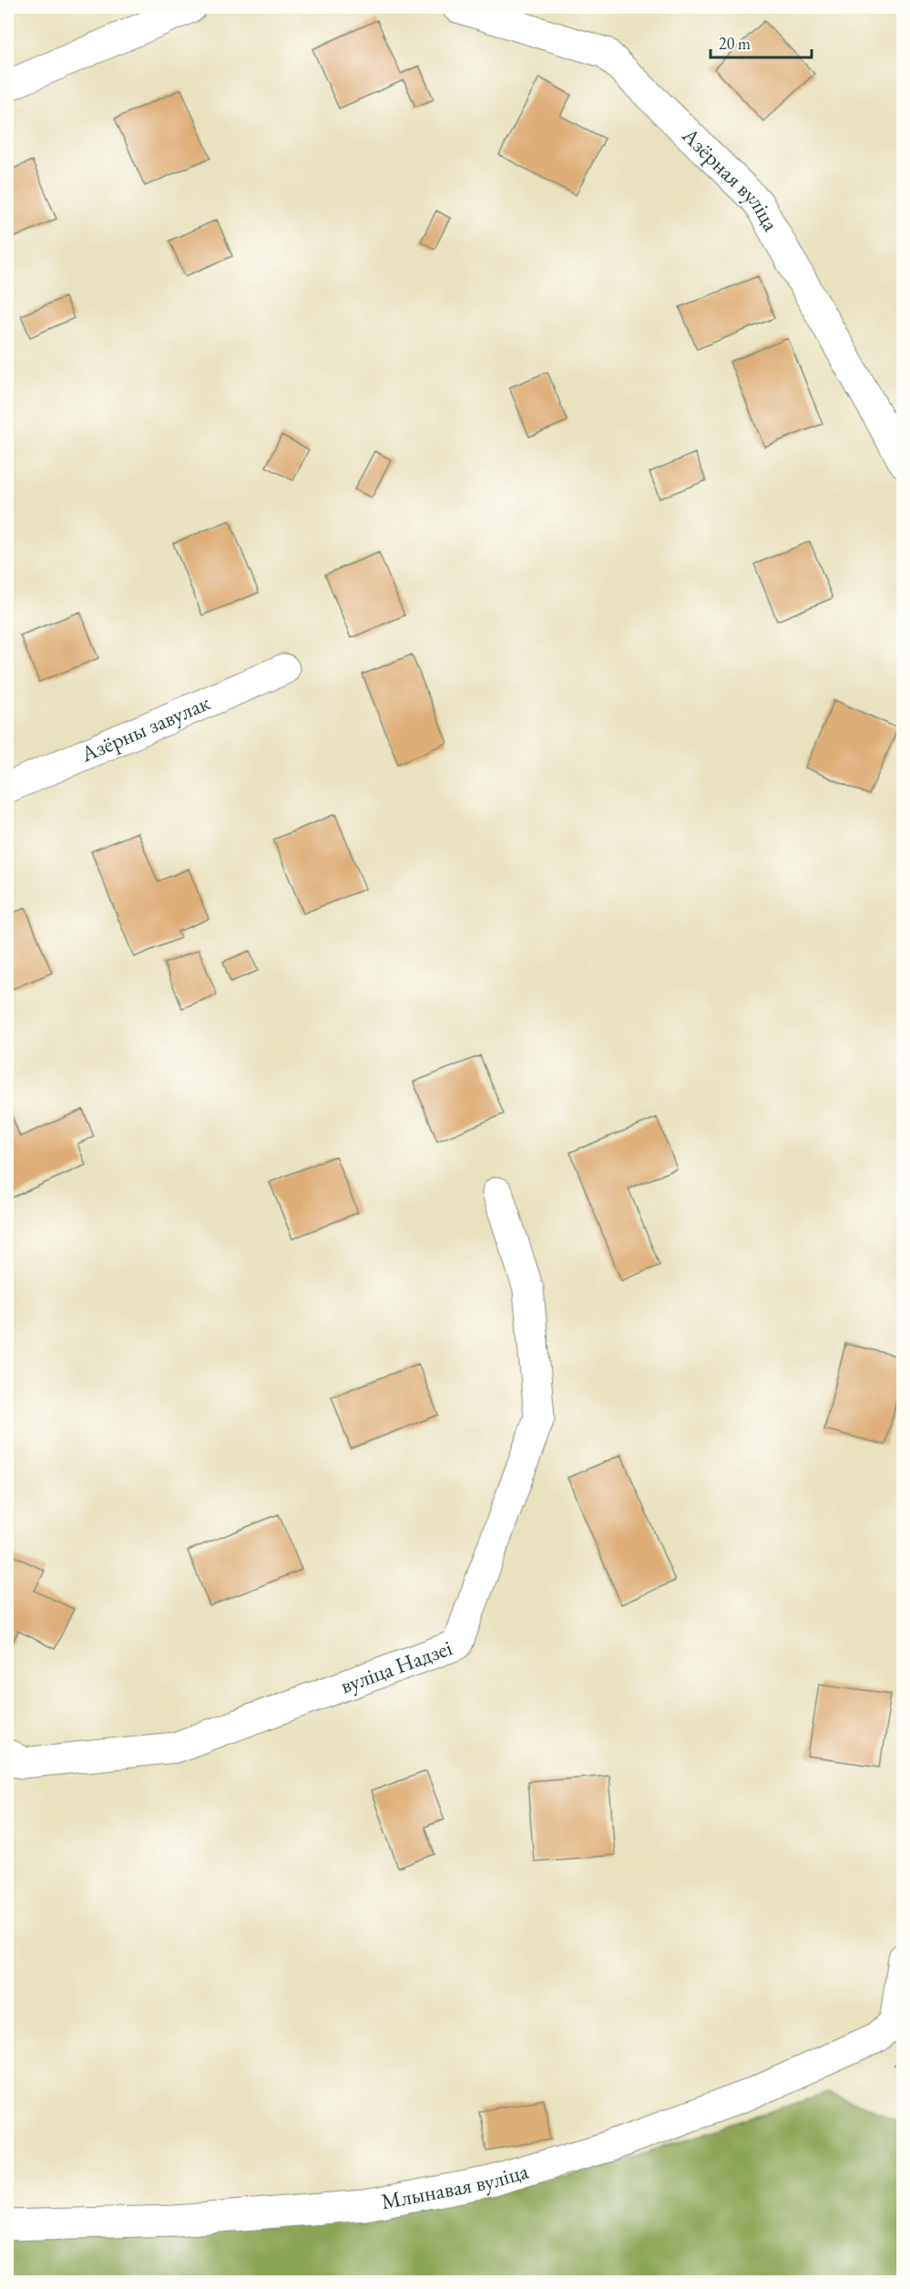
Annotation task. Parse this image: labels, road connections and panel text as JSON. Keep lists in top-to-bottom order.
{
  "streets": {
    "street": [
      "Азёрная вуліца",
      "Азёрны завулак",
      "вуліца Надзеі",
      "Млынавая вуліца"
    ]
  },
  "scale_bar": "20 m"
}
